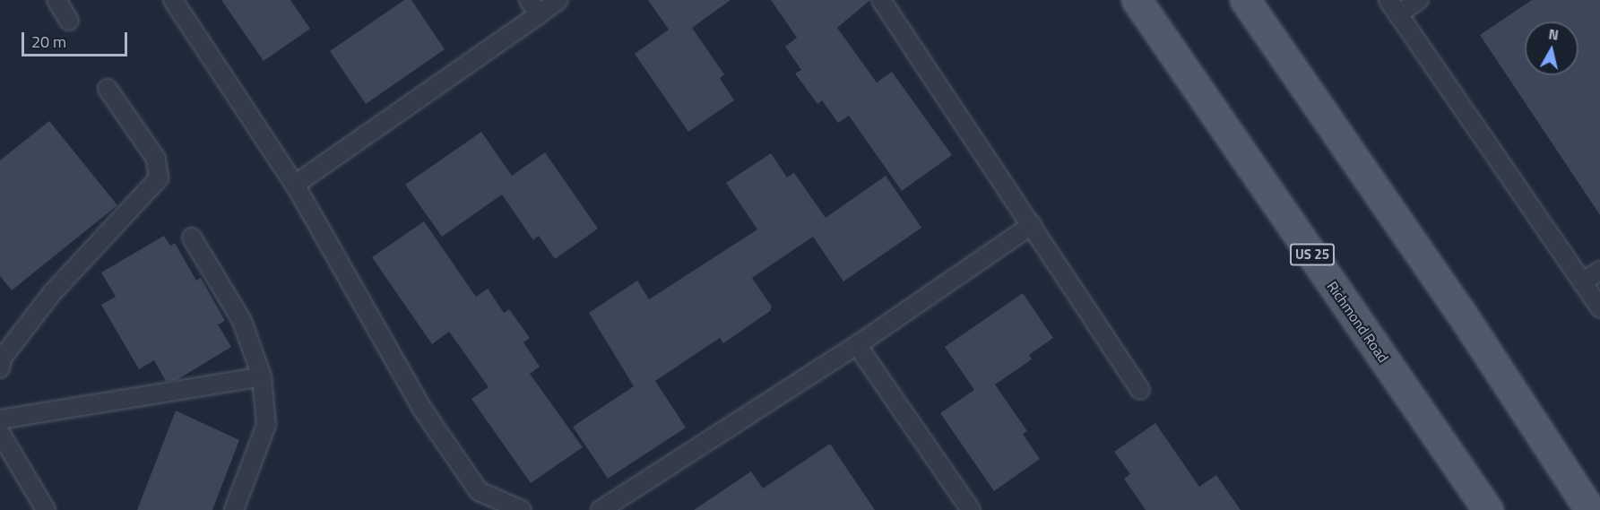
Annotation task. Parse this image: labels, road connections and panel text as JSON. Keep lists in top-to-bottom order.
{
  "streets": {
    "main road": ["US 25", "Richmond Road"]
  },
  "scale_bar": "20 m",
  "north": "top"
}
